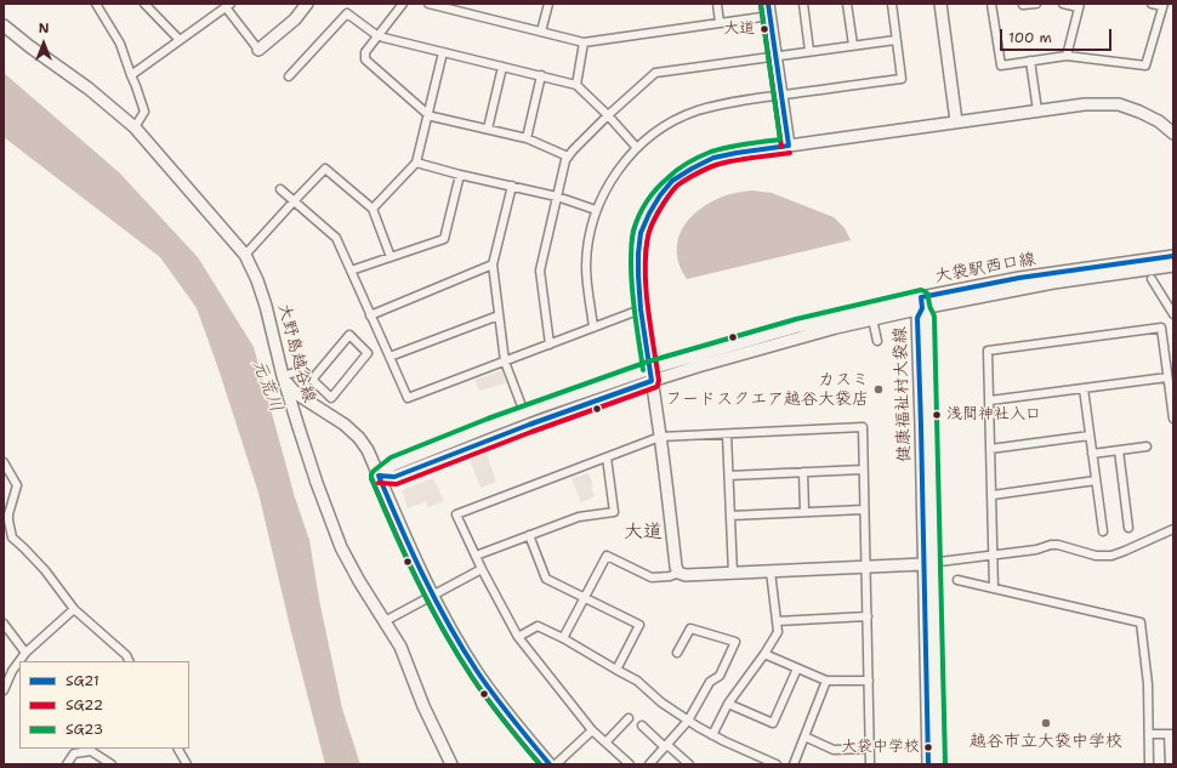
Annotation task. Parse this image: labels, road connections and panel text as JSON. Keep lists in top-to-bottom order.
{
  "streets": {
    "street": ["大袋駅西口線", "大野島越谷線", "健康福祉村大袋線"]
  },
  "crossings": [
    ["大袋駅西口線", "健康福祉村大袋線"]
  ],
  "districts": ["大道"],
  "water": ["元荒川"],
  "places": [
    "大道",
    "カスミ フードスクエア越谷大袋店",
    "浅間神社入口",
    "越谷市立大袋中学校",
    "大袋中学校"
  ],
  "lines": ["transit line SG21", "transit line SG22", "transit line SG23"],
  "legend": ["SG21", "SG22", "SG23"],
  "scale_bar": "100 m",
  "north": "top"
}
